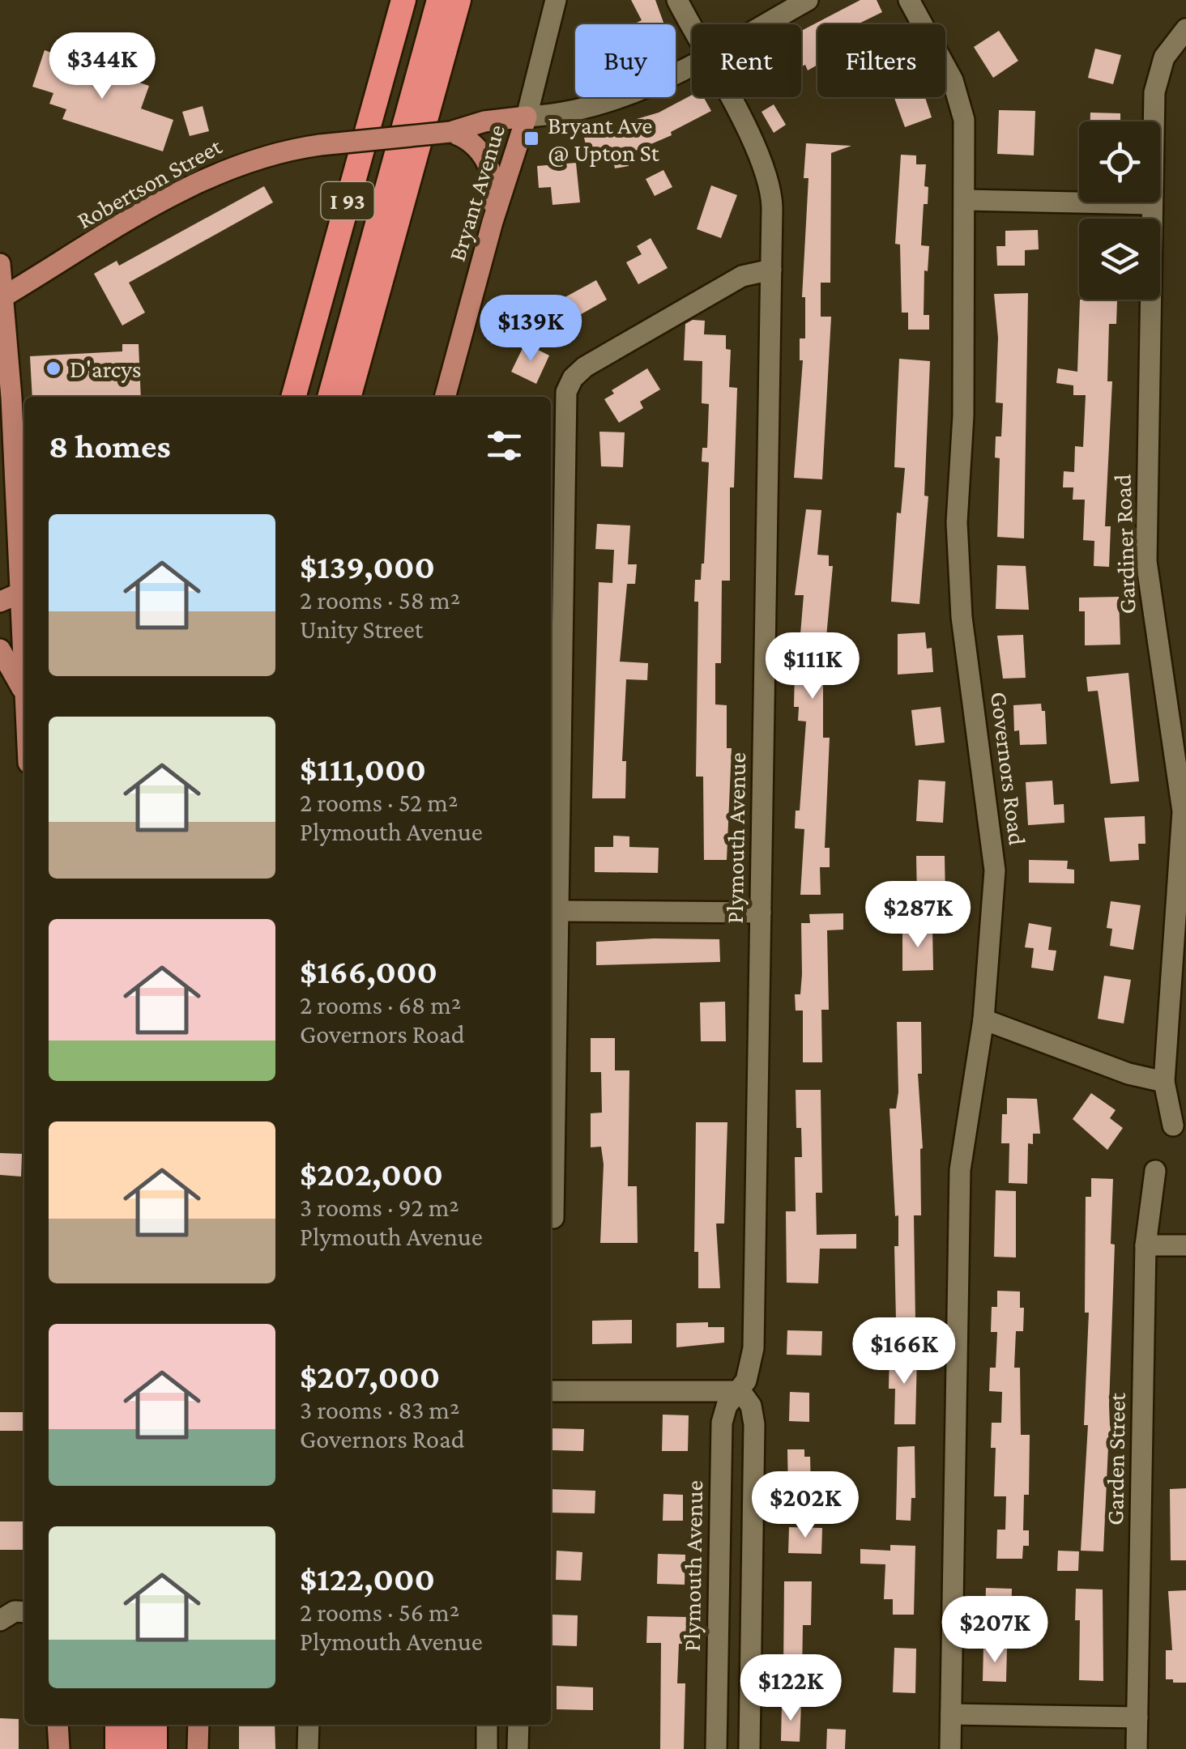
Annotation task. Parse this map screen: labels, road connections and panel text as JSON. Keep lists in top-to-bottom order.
{
  "streets": {
    "highway": ["I 93"],
    "main road": ["Robertson Street", "Bryant Avenue"],
    "street": [
      "Gardiner Road",
      "Governors Road",
      "Plymouth Avenue",
      "Garden Street"
    ]
  },
  "crossings": [
    ["Robertson Street", "Bryant Avenue"]
  ],
  "places": {
    "transit": ["Bryant Ave @ Upton St"],
    "other": ["D'arcys"]
  },
  "page": {
    "chip": ["Buy", "Rent", "Filters"],
    "price": [
      "$344K",
      "$139K",
      "$111K",
      "$287K",
      "$166K",
      "$202K",
      "$207K",
      "$122K"
    ],
    "heading": "8 homes",
    "list": [
      {
        "name": "$139,000",
        "note": "2 rooms · 58 m² · Unity Street"
      },
      {
        "name": "$111,000",
        "note": "2 rooms · 52 m² · Plymouth Avenue"
      },
      {
        "name": "$166,000",
        "note": "2 rooms · 68 m² · Governors Road"
      },
      {
        "name": "$202,000",
        "note": "3 rooms · 92 m² · Plymouth Avenue"
      },
      {
        "name": "$207,000",
        "note": "3 rooms · 83 m² · Governors Road"
      },
      {
        "name": "$122,000",
        "note": "2 rooms · 56 m² · Plymouth Avenue"
      }
    ]
  }
}
